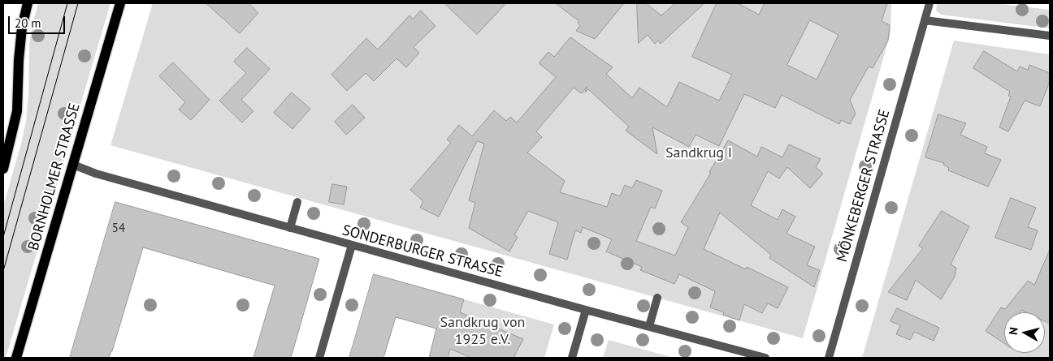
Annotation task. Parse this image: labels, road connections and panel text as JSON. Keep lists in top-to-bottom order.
{
  "streets": {
    "main road": ["BORNHOLMER STRASSE"],
    "street": ["MÖNKEBERGER STRASSE", "SONDERBURGER STRASSE"]
  },
  "crossings": [
    ["BORNHOLMER STRASSE", "SONDERBURGER STRASSE"]
  ],
  "parks": ["Sandkrug I", "Sandkrug von 1925 e.V."],
  "house_numbers": ["54"],
  "scale_bar": "20 m",
  "north": "left"
}
